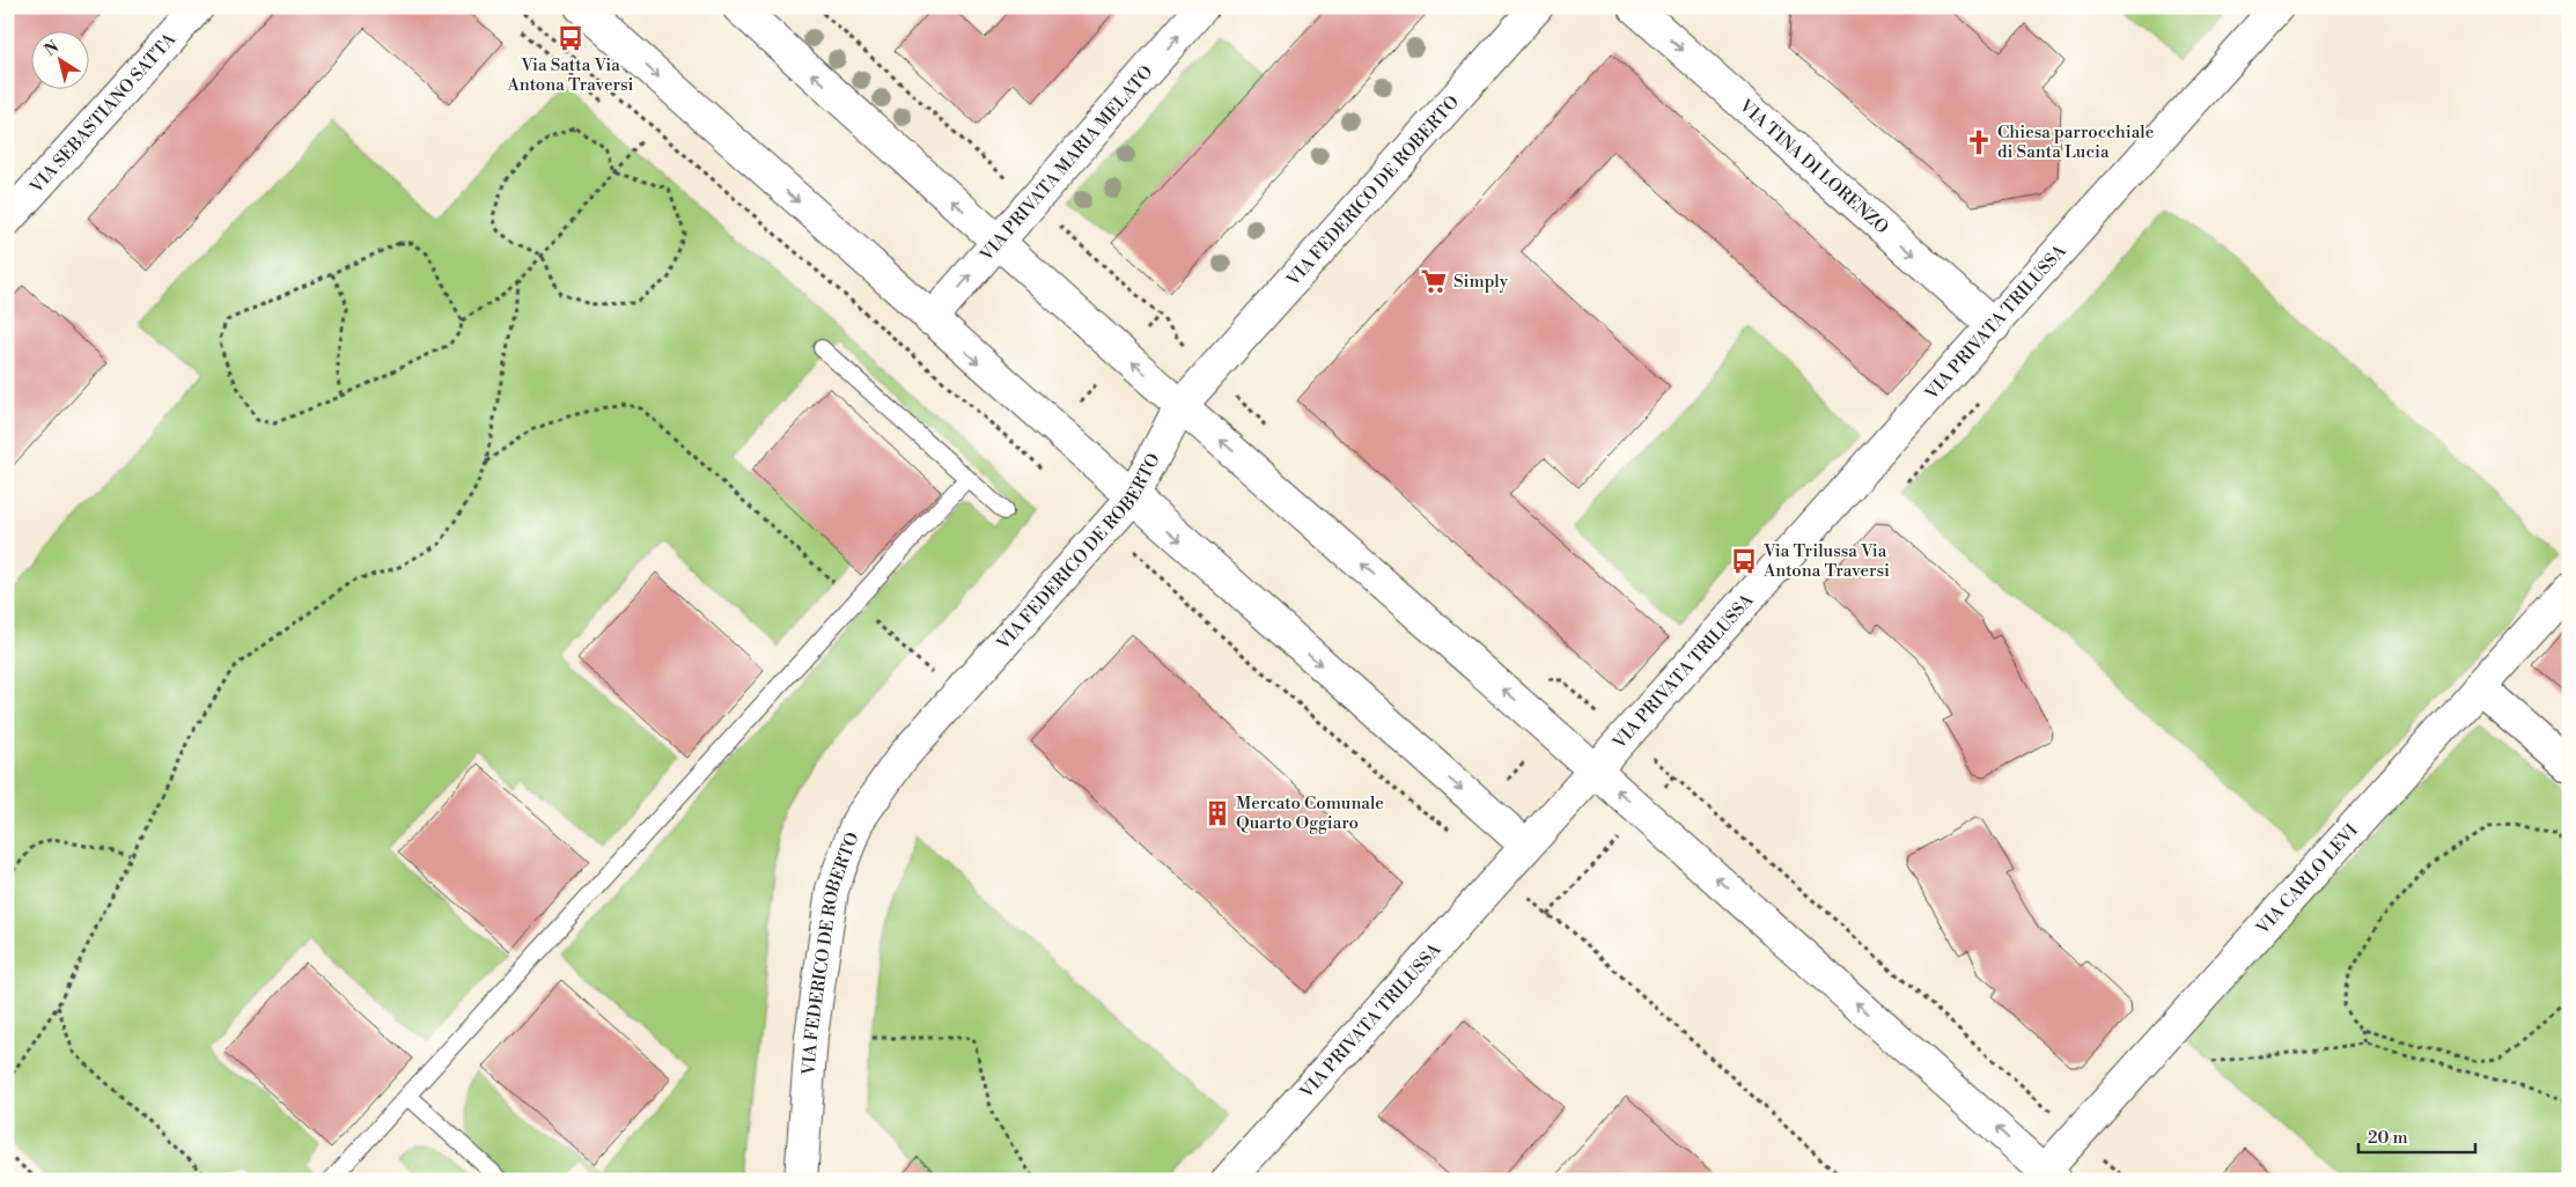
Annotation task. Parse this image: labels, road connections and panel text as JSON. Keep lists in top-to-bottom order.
{
  "streets": {
    "street": [
      "VIA SEBASTIANO SATTA",
      "VIA PRIVATA MARIA MELATO",
      "VIA TINA DI LORENZO",
      "VIA FEDERICO DE ROBERTO",
      "VIA PRIVATA TRILUSSA",
      "VIA CARLO LEVI"
    ]
  },
  "crossings": [
    ["VIA TINA DI LORENZO", "VIA PRIVATA TRILUSSA"]
  ],
  "one_way": ["VIA PRIVATA MARIA MELATO", "VIA TINA DI LORENZO"],
  "places": {
    "bus stop": ["Via Satta Via Antona Traversi", "Via Trilussa Via Antona Traversi"],
    "church": ["Chiesa parrocchiale di Santa Lucia"],
    "supermarket": ["Simply"],
    "building": ["Mercato Comunale Quarto Oggiaro"]
  },
  "scale_bar": "20 m",
  "north": "top left"
}
